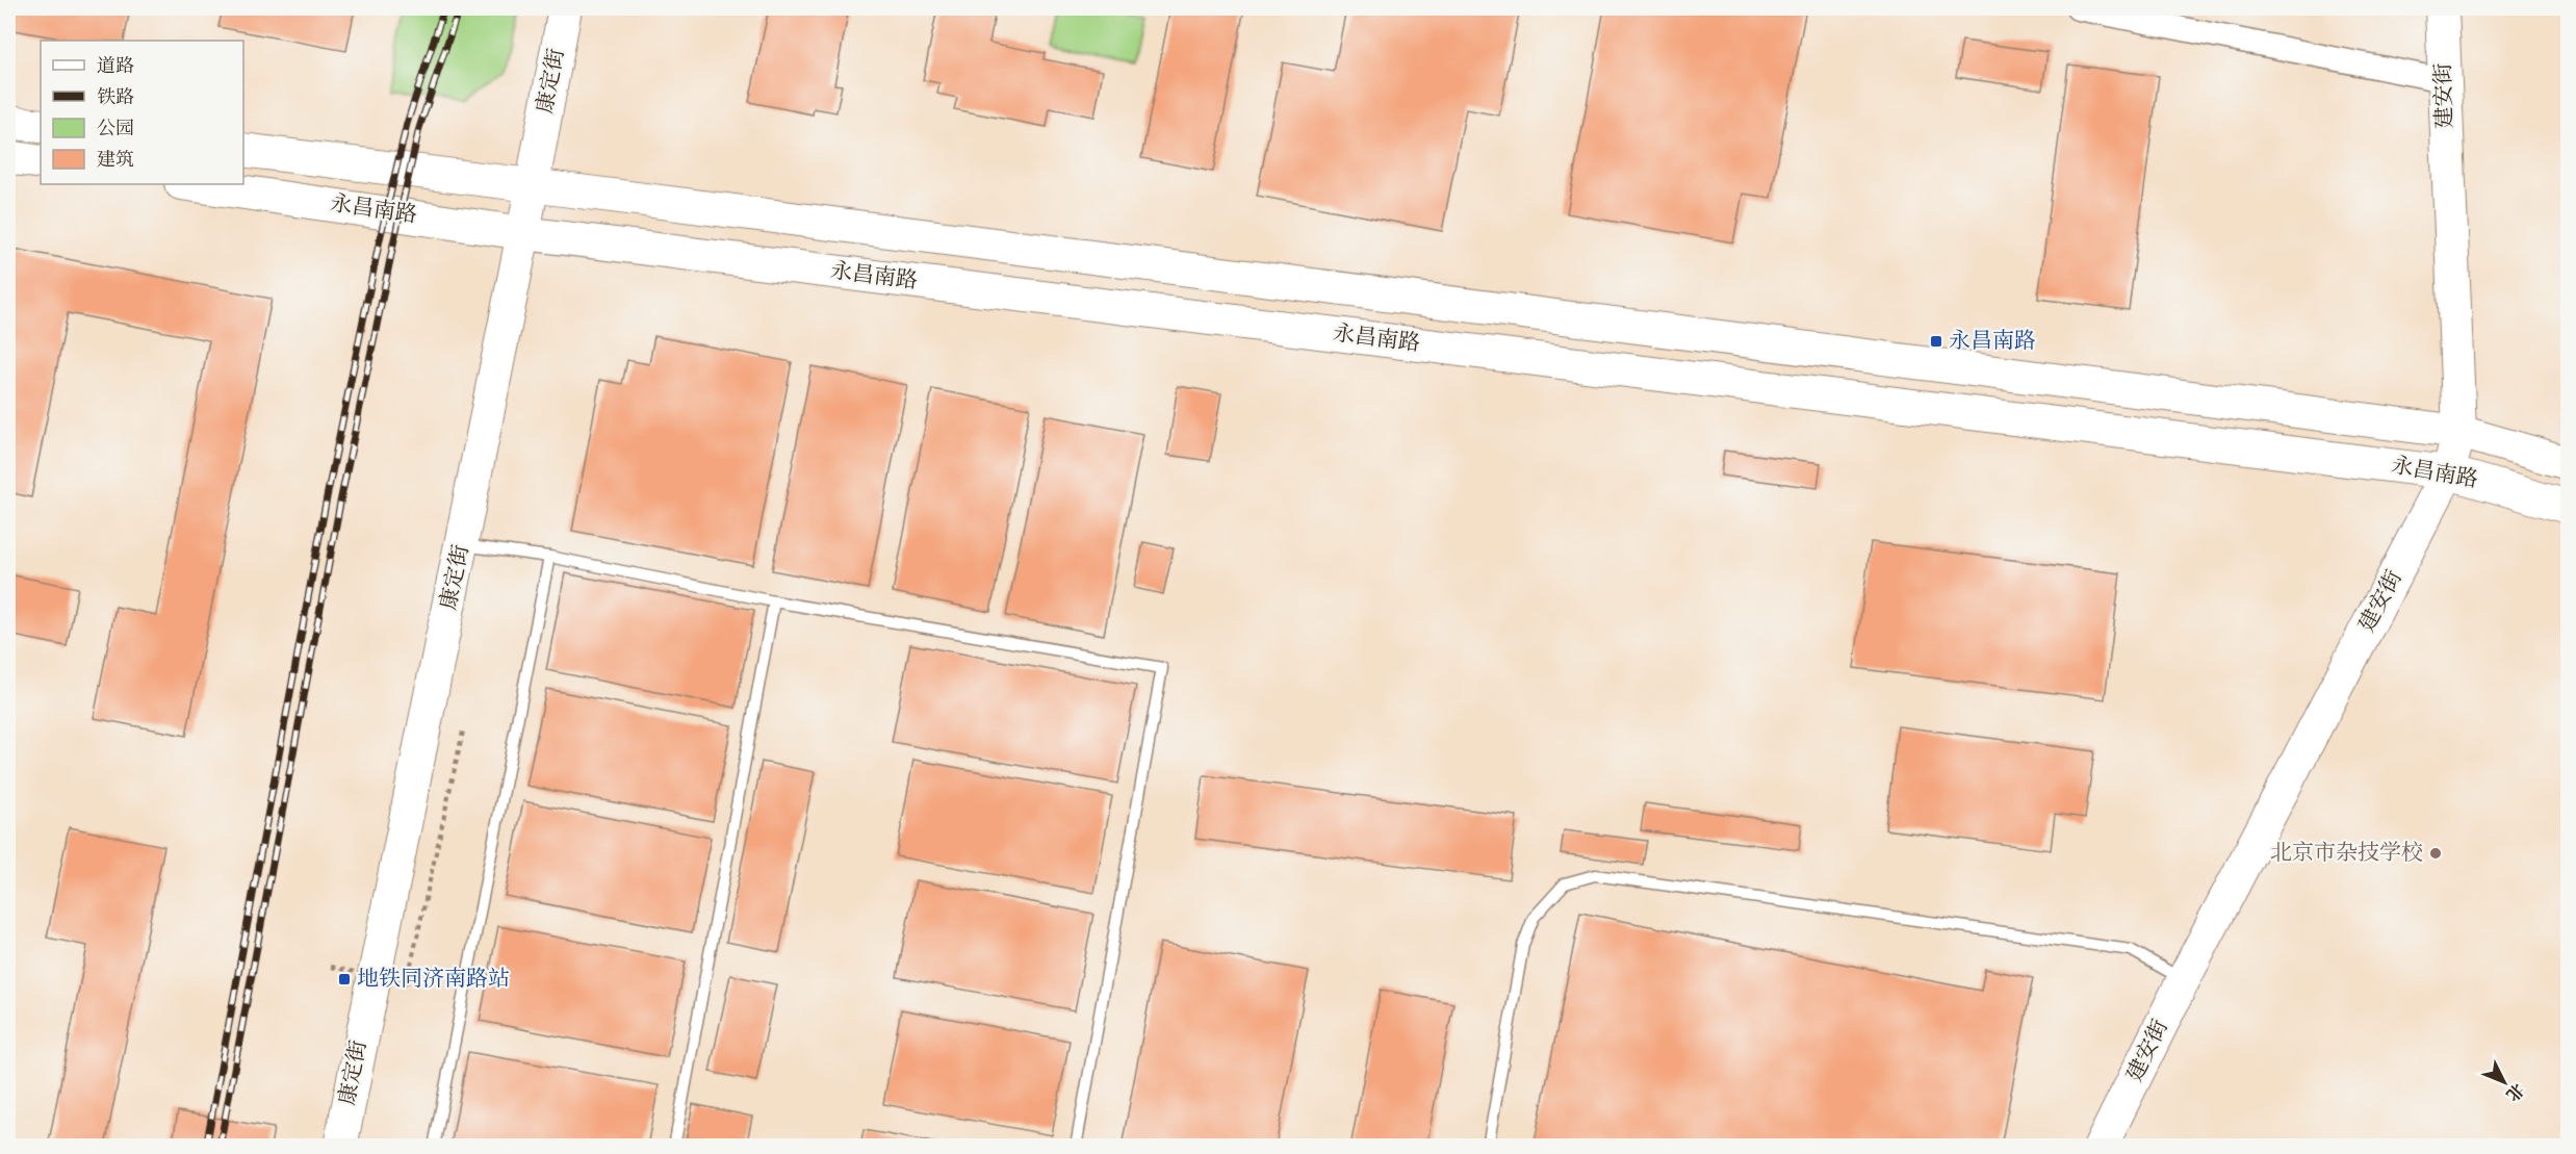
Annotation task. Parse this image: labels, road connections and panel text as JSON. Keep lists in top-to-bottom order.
{
  "streets": {
    "street": ["康定街", "建安街", "永昌南路"]
  },
  "crossings": [
    ["康定街", "永昌南路"],
    ["建安街", "永昌南路"]
  ],
  "places": {
    "transit": ["永昌南路", "地铁同济南路站"],
    "other": ["北京市杂技学校"]
  },
  "legend": [
    "道路",
    "铁路",
    "公园",
    "建筑"
  ],
  "north": "bottom right"
}
